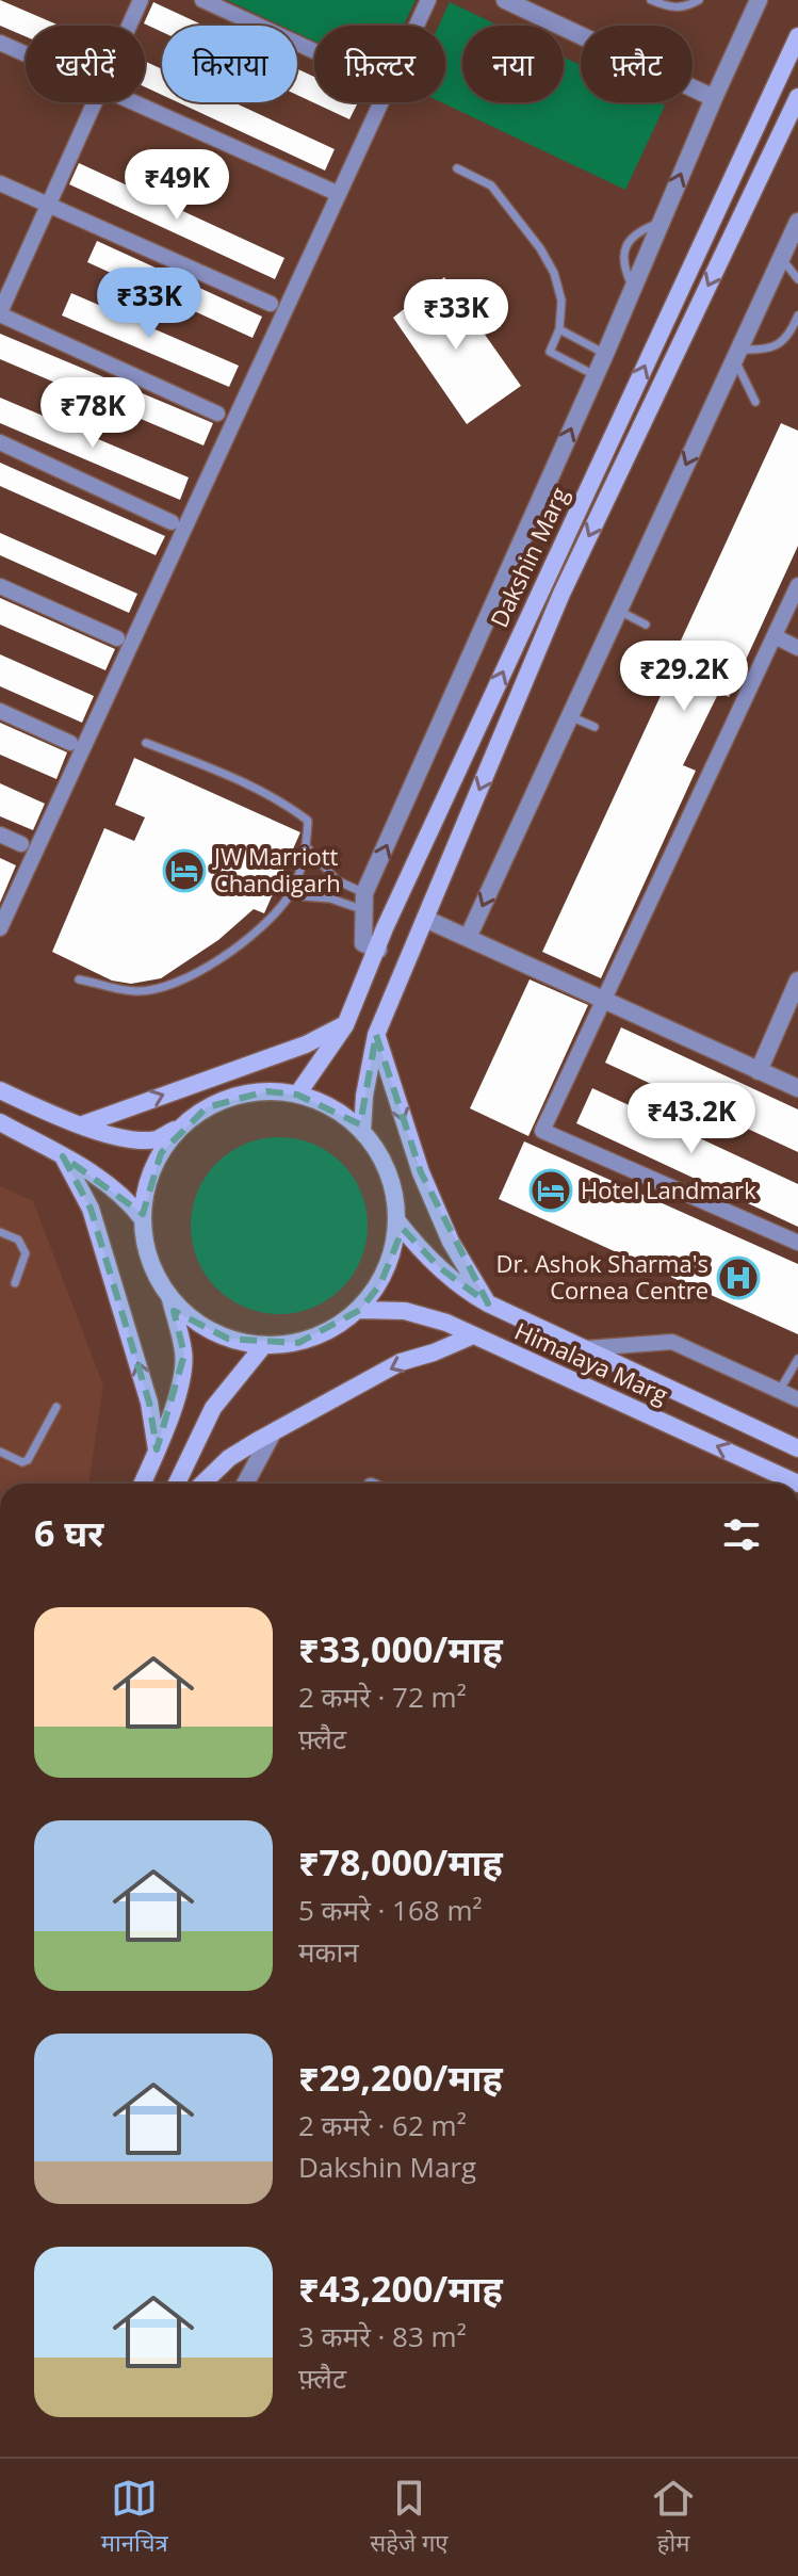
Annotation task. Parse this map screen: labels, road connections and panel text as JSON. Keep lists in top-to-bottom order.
{
  "streets": {
    "main road": ["Dakshin Marg", "Himalaya Marg"]
  },
  "crossings": [
    ["Dakshin Marg", "Himalaya Marg"]
  ],
  "places": {
    "hotel": ["JW Marriott Chandigarh", "Hotel Landmark"],
    "hospital": ["Dr. Ashok Sharma's Cornea Centre"]
  },
  "page": {
    "chip": [
      "खरीदें",
      "किराया",
      "फ़िल्टर",
      "नया",
      "फ़्लैट"
    ],
    "price": [
      "₹49K",
      "₹33K",
      "₹33K",
      "₹78K",
      "₹29.2K",
      "₹43.2K"
    ],
    "heading": "6 घर",
    "list": [
      {
        "name": "₹33,000/माह",
        "note": "2 कमरे · 72 m² · फ़्लैट"
      },
      {
        "name": "₹78,000/माह",
        "note": "5 कमरे · 168 m² · मकान"
      },
      {
        "name": "₹29,200/माह",
        "note": "2 कमरे · 62 m² · Dakshin Marg"
      },
      {
        "name": "₹43,200/माह",
        "note": "3 कमरे · 83 m² · फ़्लैट"
      }
    ],
    "tabs": ["मानचित्र", "सहेजे गए", "होम"]
  }
}
